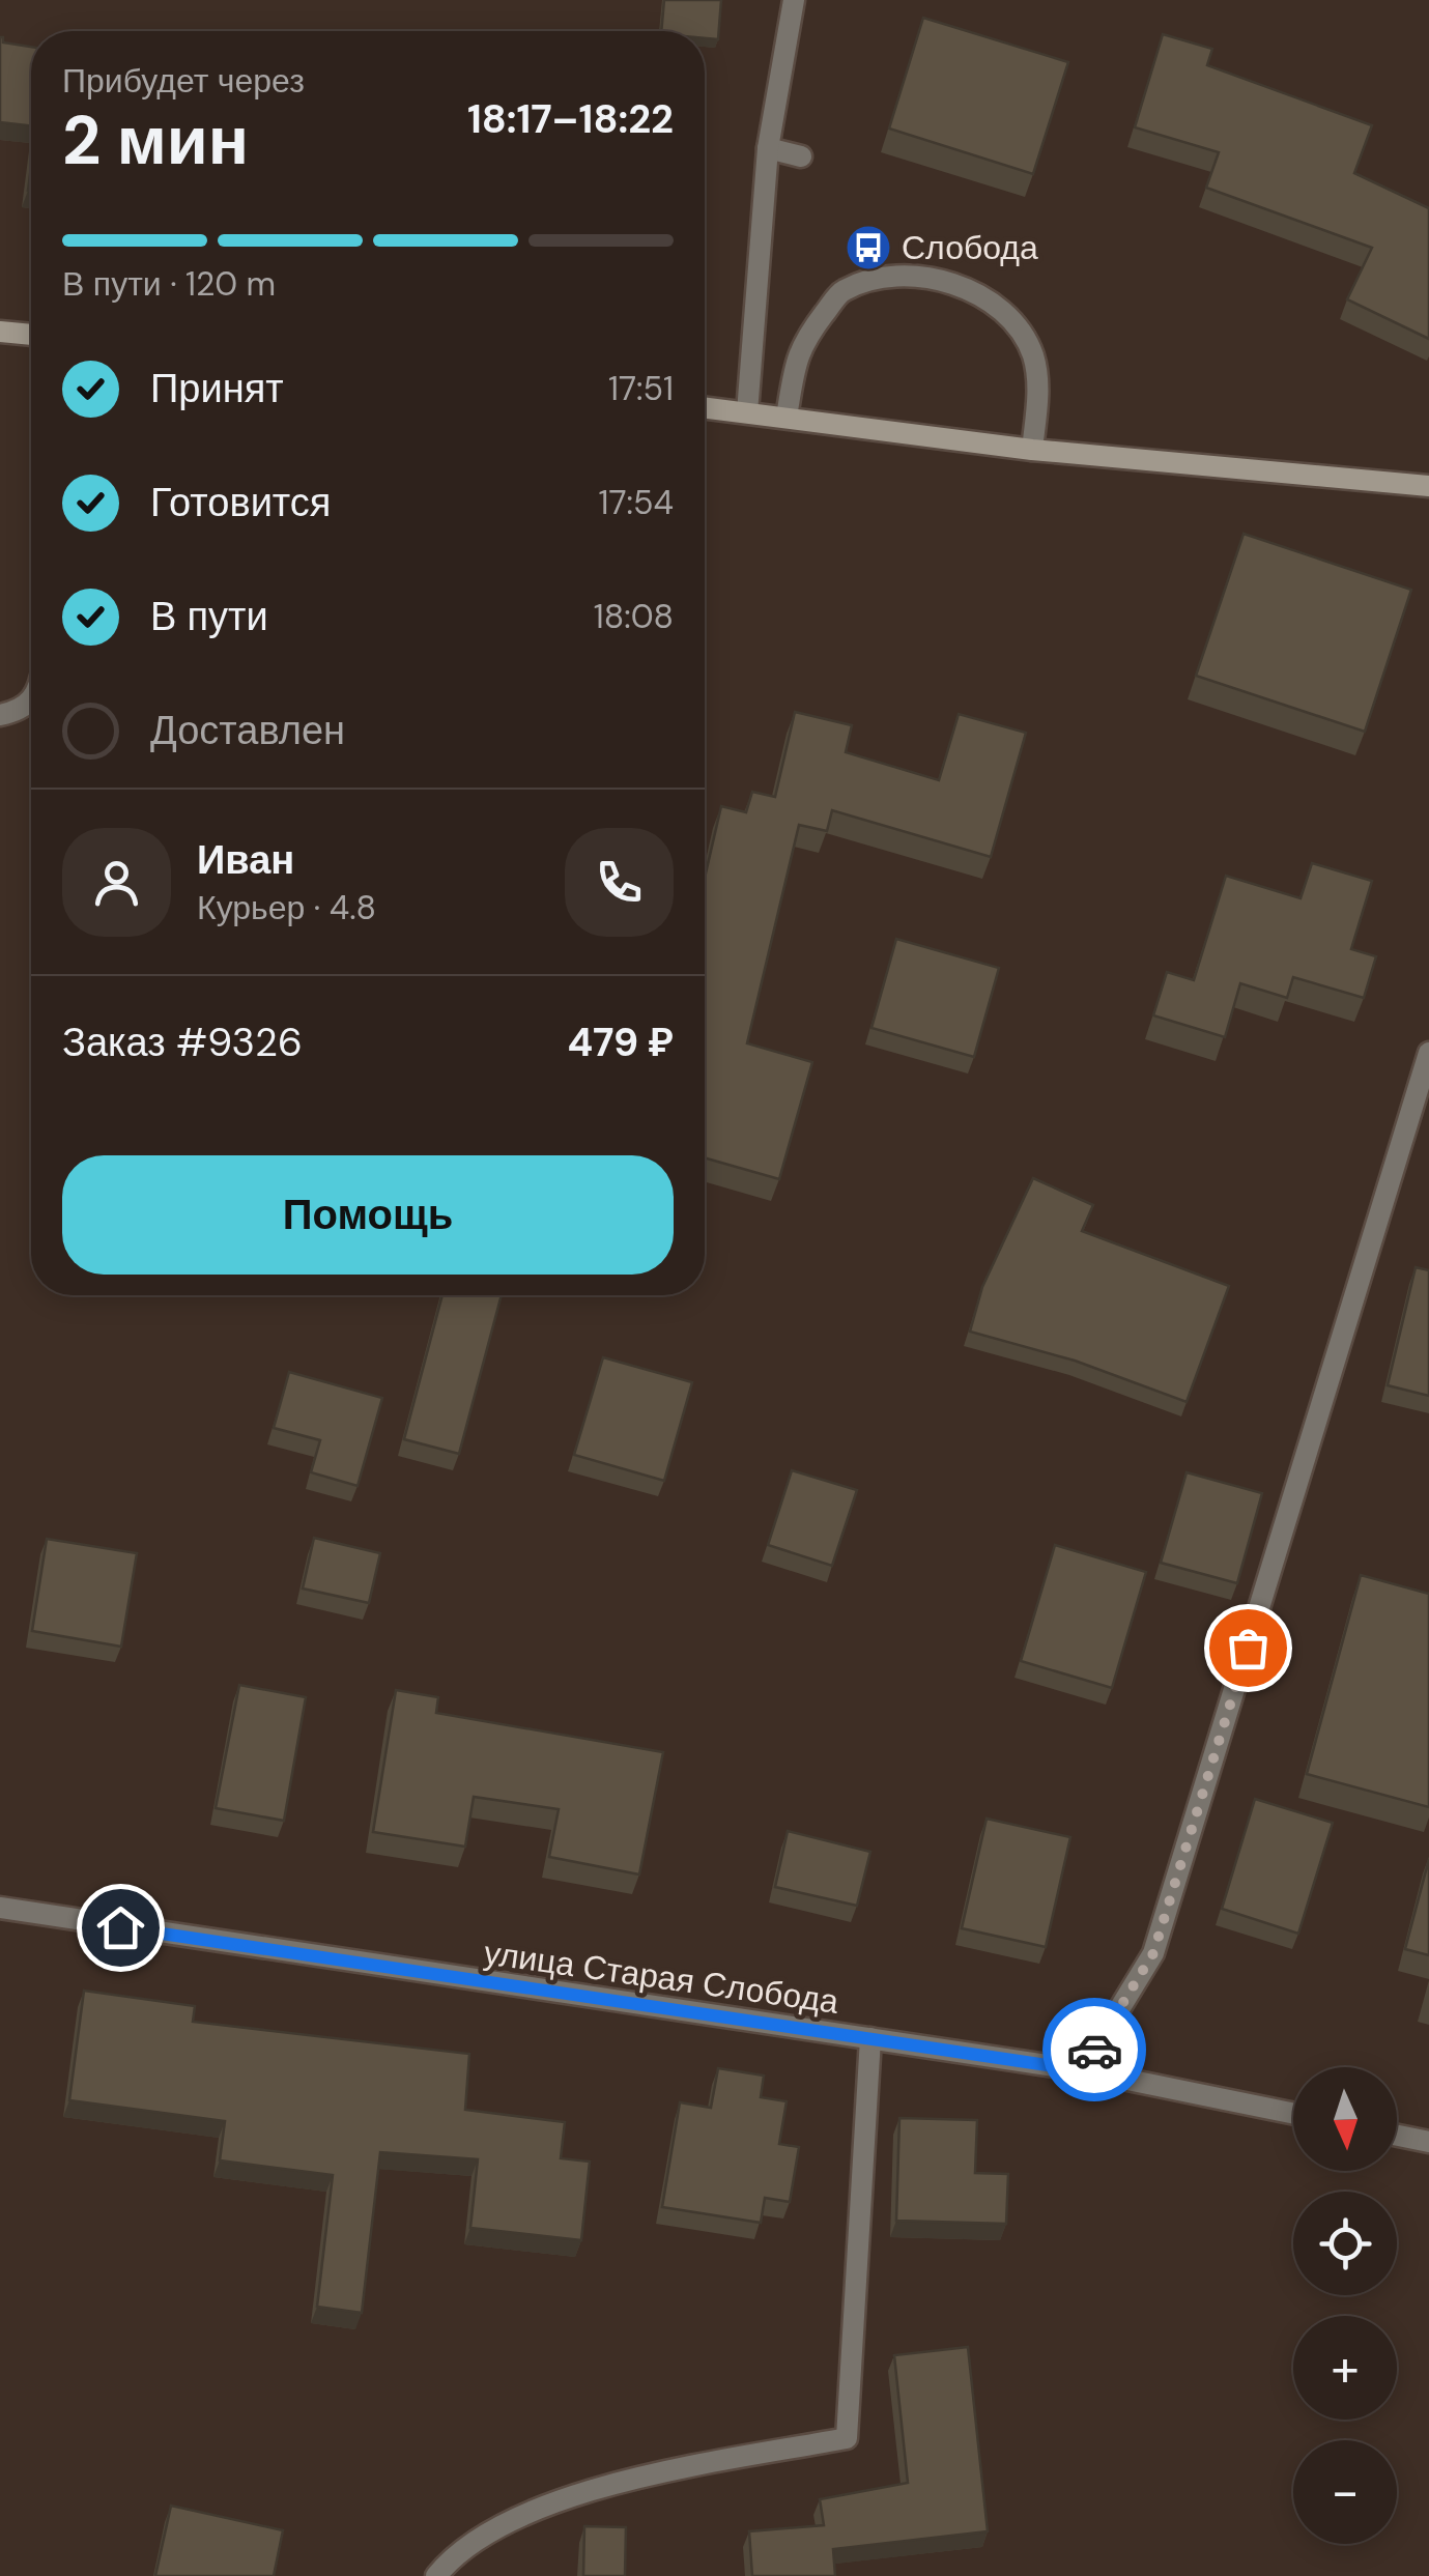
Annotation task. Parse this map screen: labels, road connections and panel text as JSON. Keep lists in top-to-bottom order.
{
  "streets": {
    "street": ["улица Старая Слобода"]
  },
  "places": {
    "bus stop": ["Слобода"]
  },
  "north": "bottom",
  "page": {
    "heading": ["2 мин", "Прибудет через", "18:17–18:22"],
    "panel": [
      "Иван",
      "Курьер · 4.8",
      "Заказ #9326",
      "479 ₽"
    ],
    "bar": "В пути · 120 m",
    "list": [
      ["Принят", "17:51"],
      ["Готовится", "17:54"],
      ["В пути", "18:08"],
      "Доставлен"
    ],
    "buttons": "Помощь",
    "map_buttons": ["+", "−"]
  }
}
